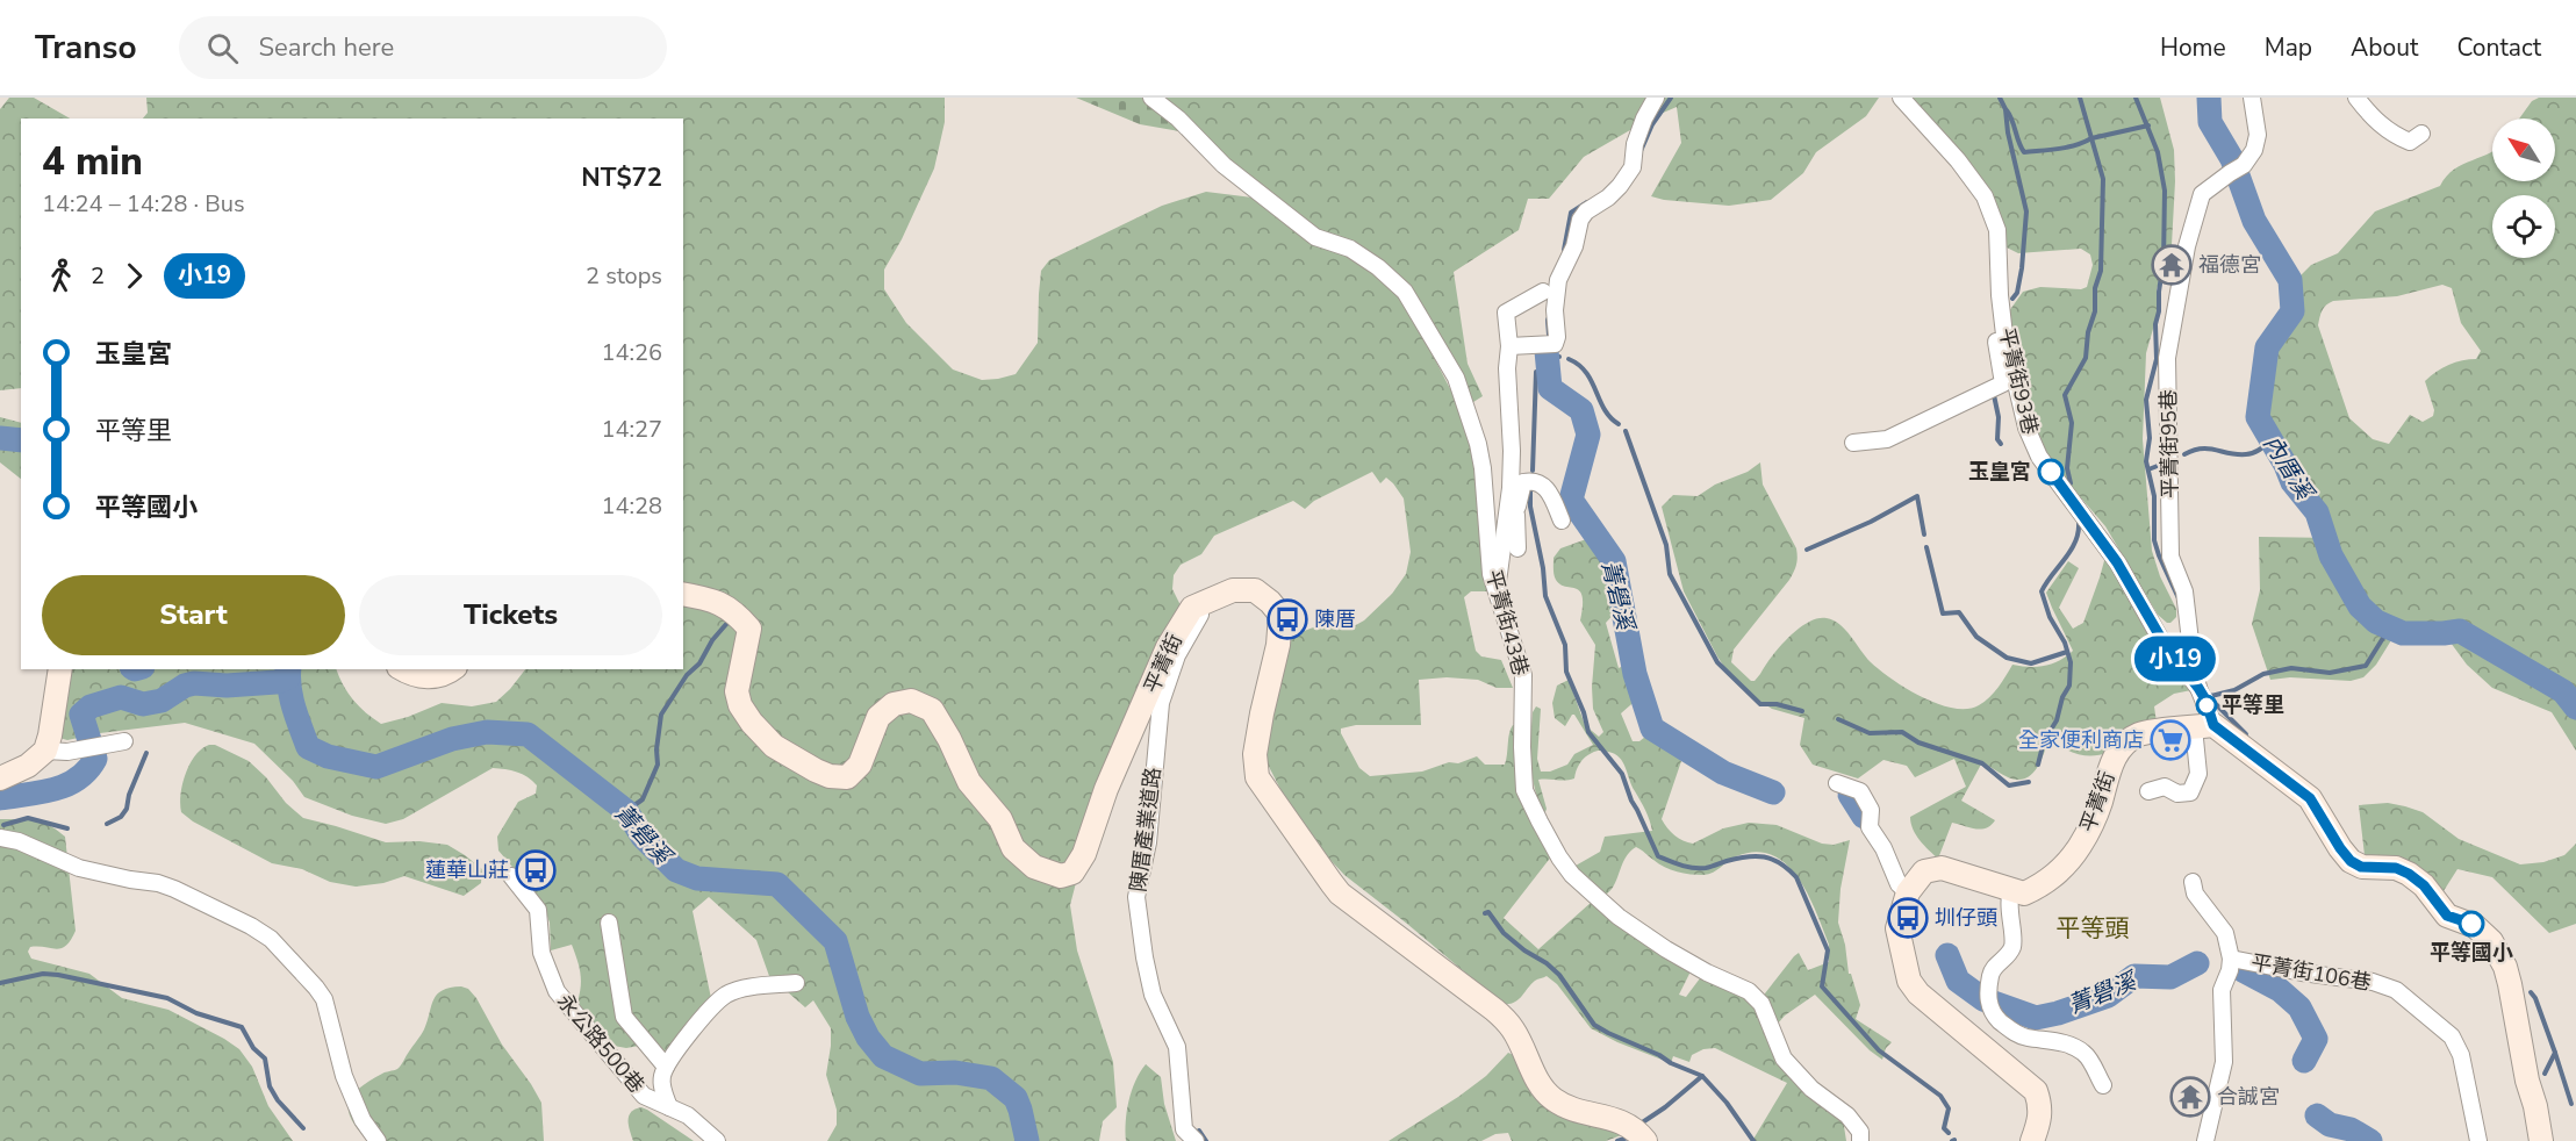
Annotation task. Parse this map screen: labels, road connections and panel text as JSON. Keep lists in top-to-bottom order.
{
  "streets": {
    "street": [
      "平菁街93巷",
      "平菁街95巷",
      "平菁街43巷",
      "平菁街",
      "陳厝產業道路",
      "平菁街106巷",
      "永公路500巷"
    ]
  },
  "crossings": [
    ["平菁街93巷", "平菁街95巷"],
    ["平菁街95巷", "平菁街"],
    ["平菁街", "陳厝產業道路"]
  ],
  "districts": ["平等頭"],
  "water": ["內厝溪", "菁礐溪"],
  "places": {
    "temple": ["福德宮", "合誠宮"],
    "other": ["玉皇宮", "平等里", "平等國小"],
    "bus stop": ["陳厝", "蓮華山莊", "圳仔頭"],
    "supermarket": ["全家便利商店"]
  },
  "lines": ["bus line 小19"],
  "north": "top left",
  "page": {
    "header": "Transo",
    "search": "Search here",
    "nav": [
      "Home",
      "Map",
      "About",
      "Contact"
    ],
    "on_map": "小19",
    "heading": ["4 min", "14:24 – 14:28 · Bus", "NT$72"],
    "legs": ["2", "小19", "2 stops"],
    "list": [
      {
        "name": "玉皇宮",
        "value": "14:26"
      },
      {
        "name": "平等里",
        "value": "14:27"
      },
      {
        "name": "平等國小",
        "value": "14:28"
      }
    ],
    "buttons": ["Start", "Tickets"]
  }
}
